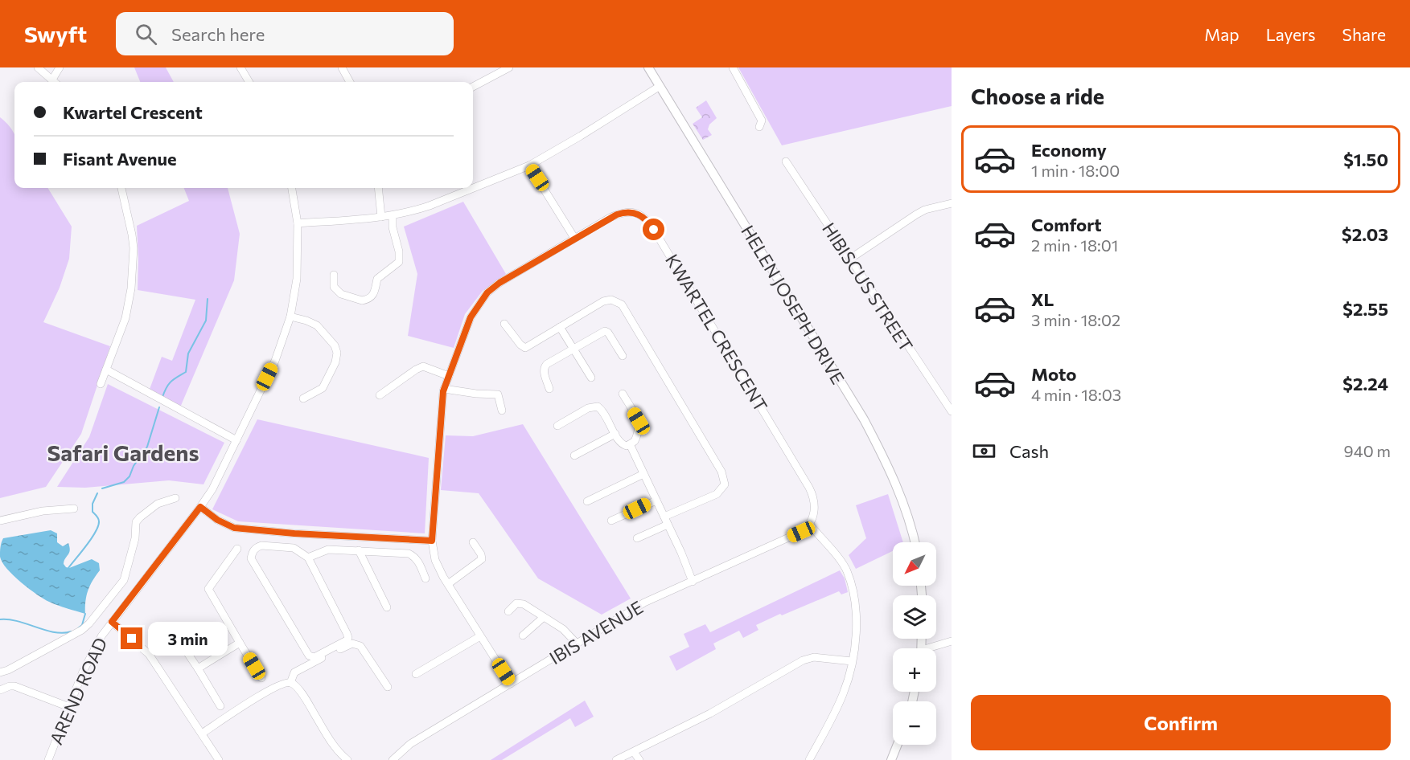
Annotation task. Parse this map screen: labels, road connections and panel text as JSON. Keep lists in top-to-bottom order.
{
  "streets": {
    "street": [
      "HIBISCUS STREET",
      "HELEN JOSEPH DRIVE",
      "KWARTEL CRESCENT",
      "IBIS AVENUE",
      "AREND ROAD"
    ]
  },
  "crossings": [
    ["KWARTEL CRESCENT", "IBIS AVENUE"]
  ],
  "districts": ["Safari Gardens"],
  "north": "bottom left",
  "page": {
    "header": "Swyft",
    "search": "Search here",
    "nav": ["Map", "Layers", "Share"],
    "heading": "Choose a ride",
    "banner": ["Kwartel Crescent", "Fisant Avenue"],
    "list": [
      {
        "name": "Economy",
        "note": "1 min · 18:00",
        "value": "$1.50"
      },
      {
        "name": "Comfort",
        "note": "2 min · 18:01",
        "value": "$2.03"
      },
      {
        "name": "XL",
        "note": "3 min · 18:02",
        "value": "$2.55"
      },
      {
        "name": "Moto",
        "note": "4 min · 18:03",
        "value": "$2.24"
      }
    ],
    "pay": ["Cash", "940 m"],
    "map_buttons": ["+", "−"],
    "bubble": "3 min",
    "buttons": "Confirm"
  }
}
